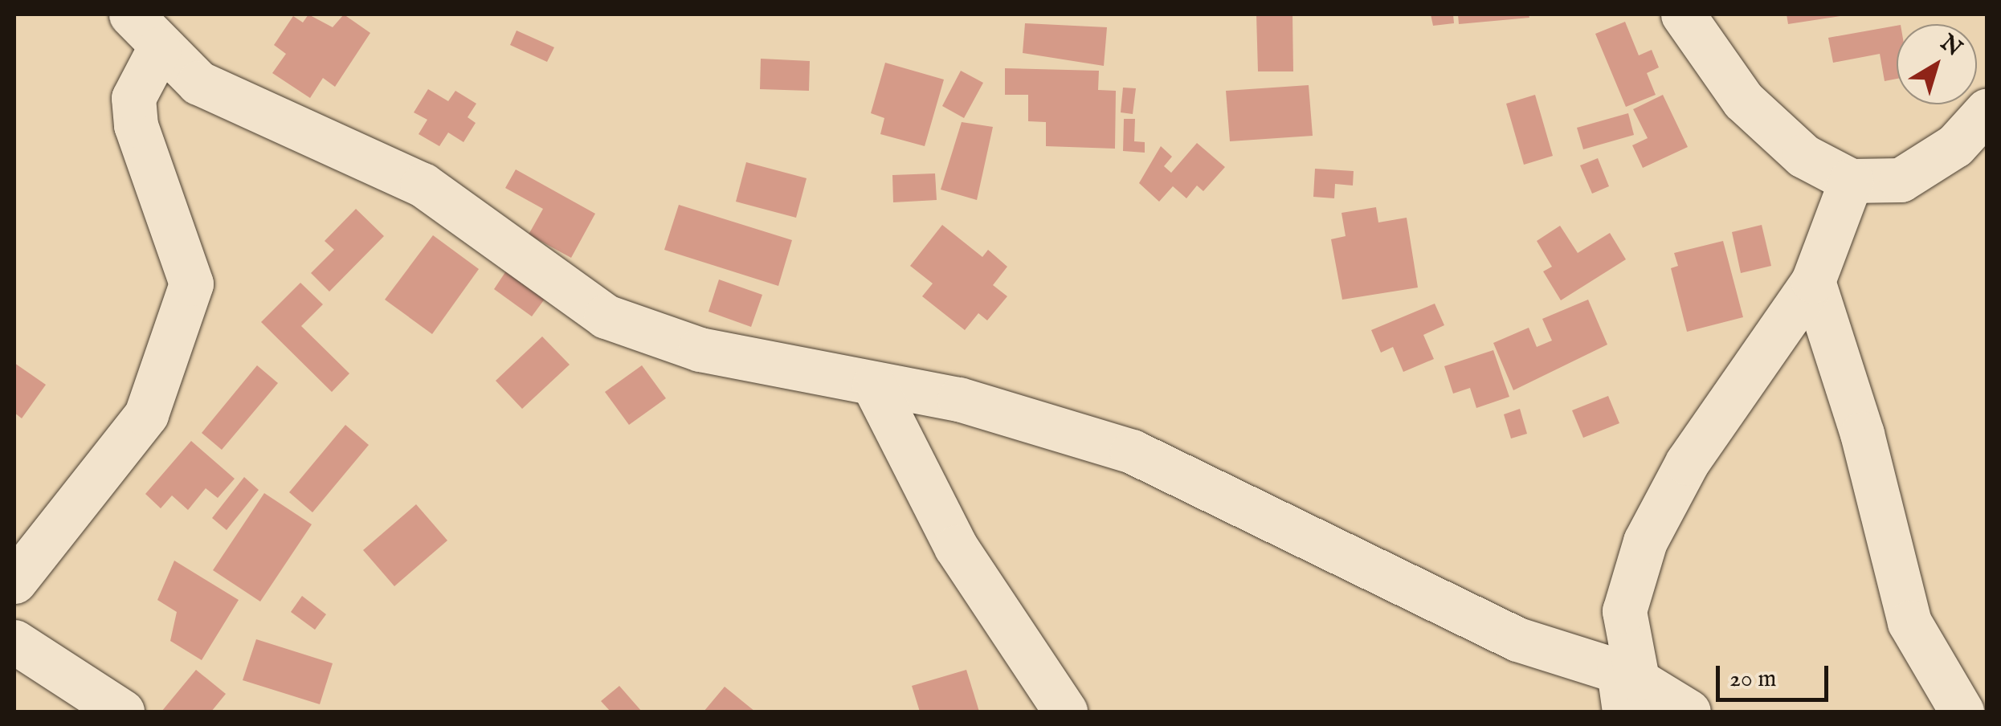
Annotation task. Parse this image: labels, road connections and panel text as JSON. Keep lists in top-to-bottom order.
{
  "scale_bar": "20 m",
  "north": "top right"
}
